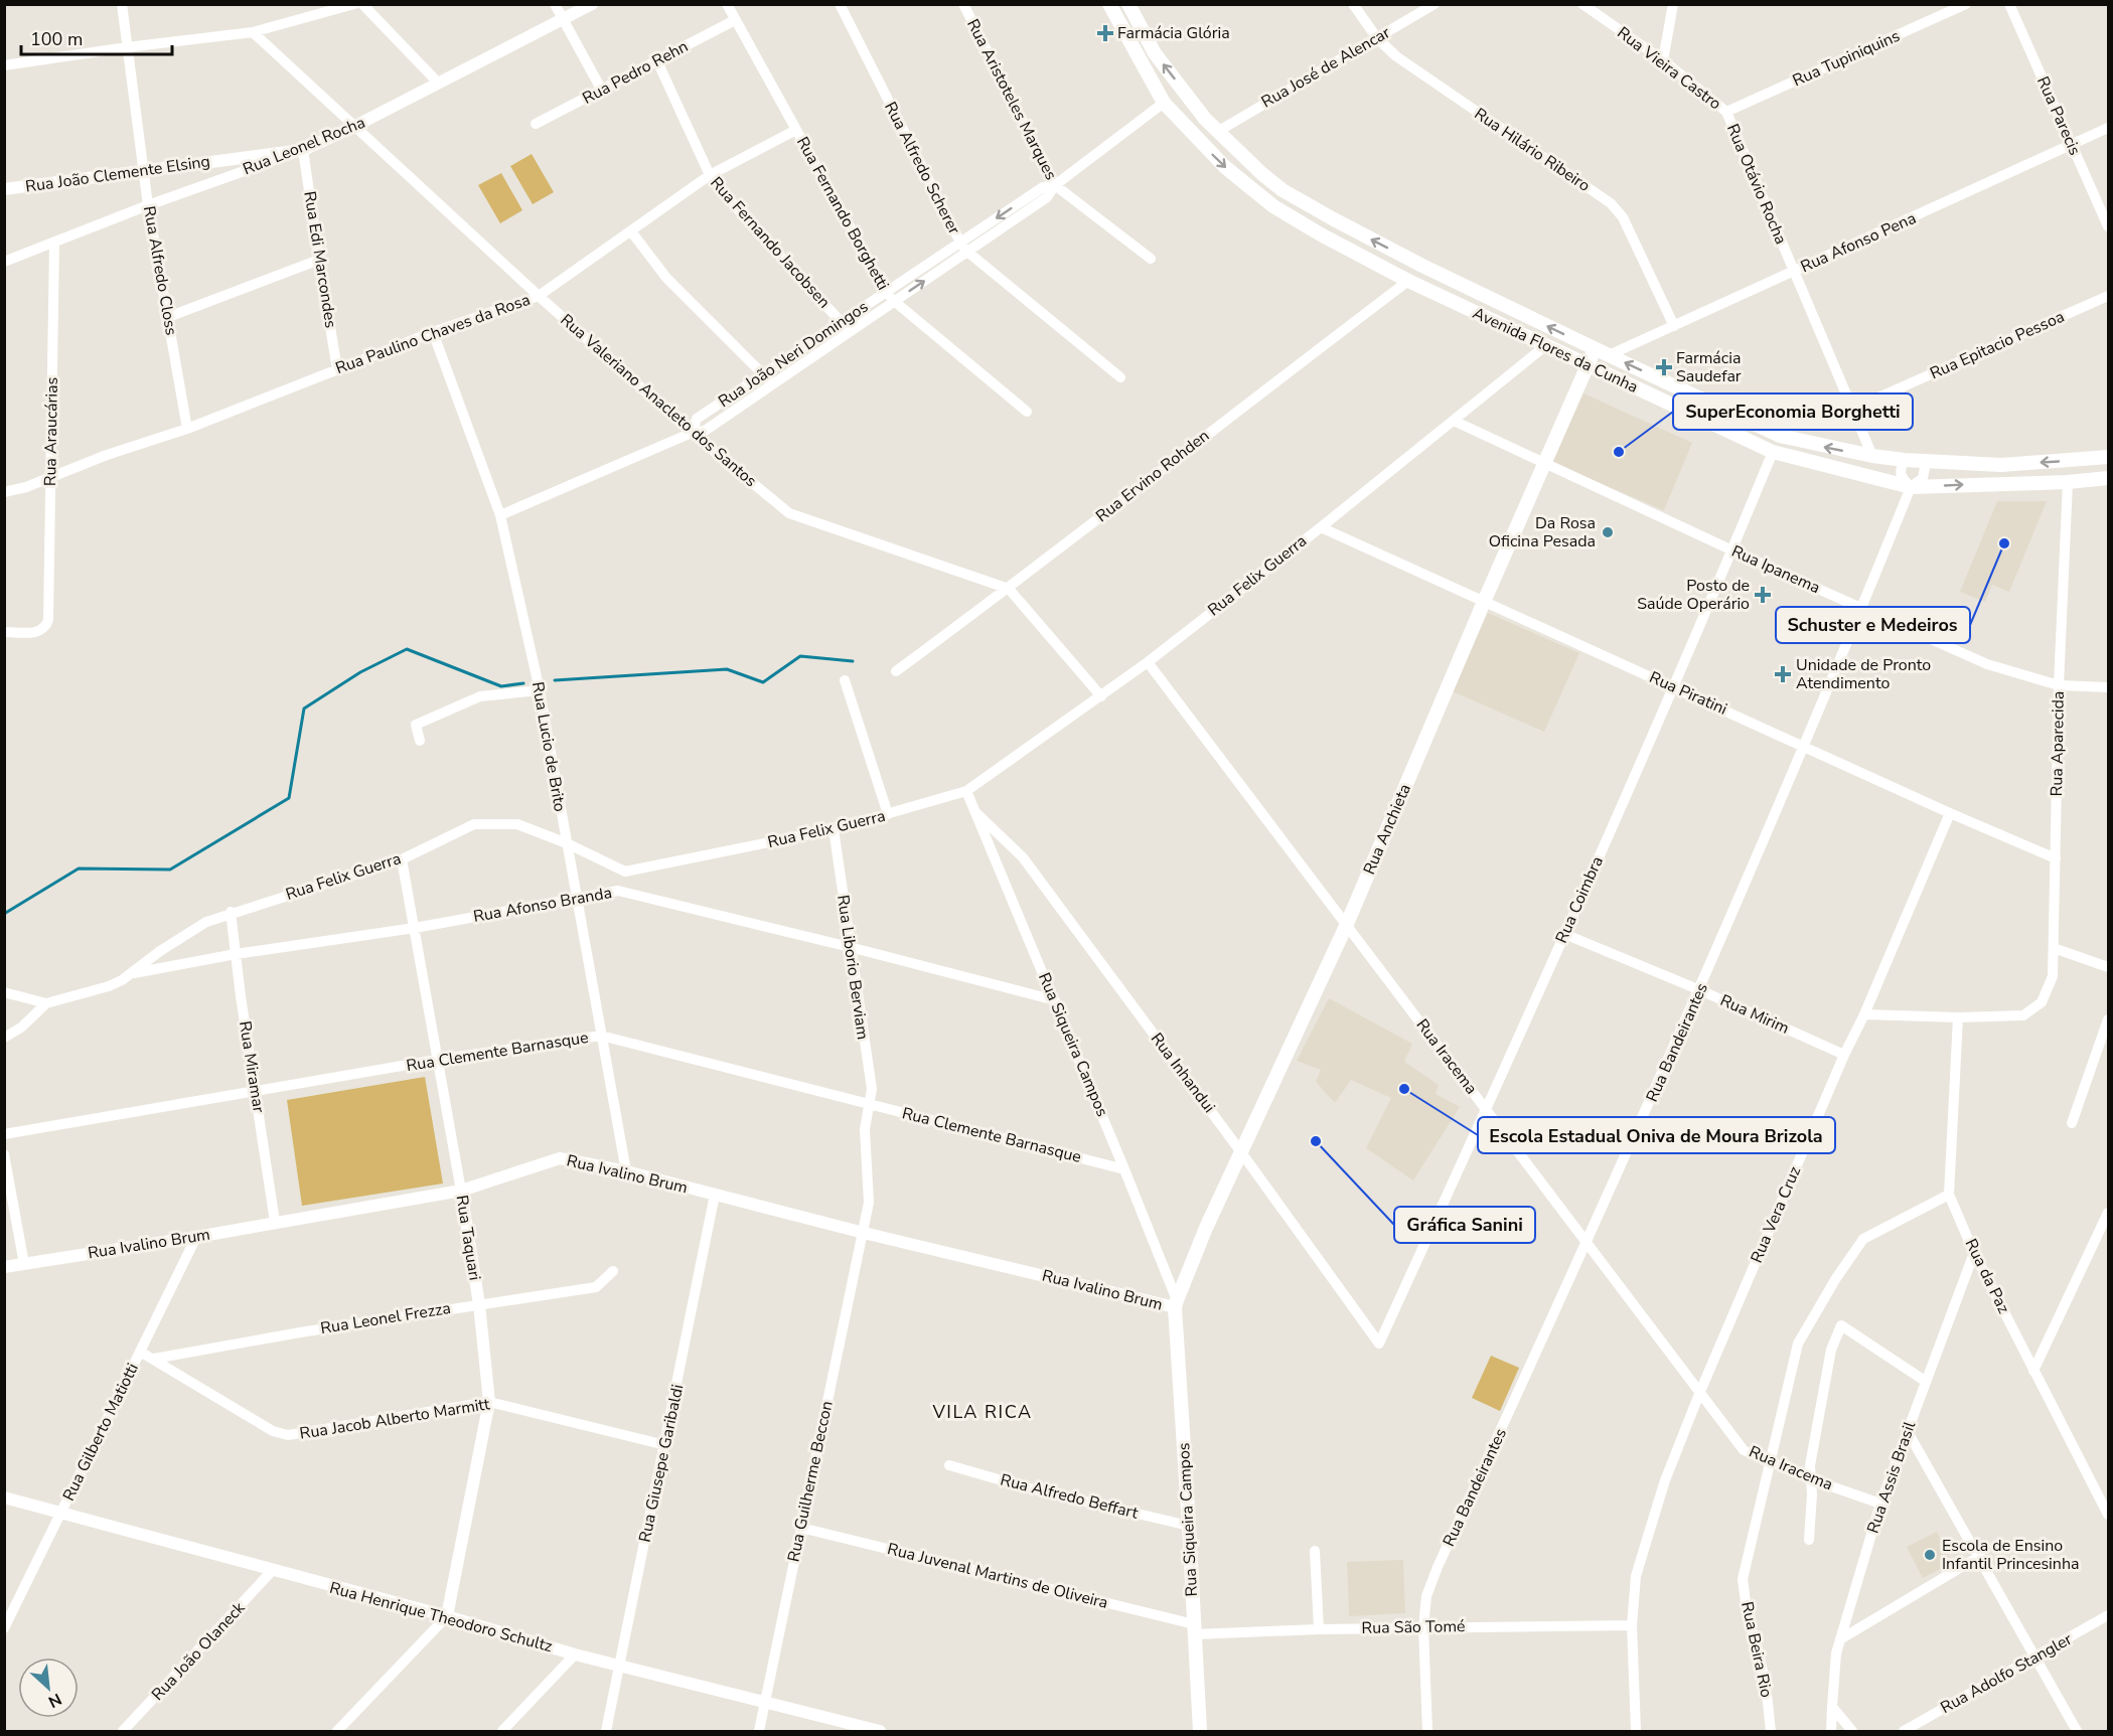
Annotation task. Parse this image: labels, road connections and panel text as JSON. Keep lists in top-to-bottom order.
{
  "streets": {
    "main road": ["Avenida Flores da Cunha", "Rua Anchieta", "Rua Siqueira Campos"],
    "street": [
      "Rua Tupiniquins",
      "Rua José de Alencar",
      "Rua Vieira Castro",
      "Rua Pedro Rehn",
      "Rua Aristoteles Marques",
      "Rua Parecis",
      "Rua Leonel Rocha",
      "Rua Hilário Ribeiro",
      "Rua Alfredo Scherer",
      "Rua João Clemente Elsing",
      "Rua Otávio Rocha",
      "Rua Fernando Borghetti",
      "Rua Fernando Jacobsen",
      "Rua Afonso Pena",
      "Rua Edi Marcondes",
      "Rua Alfredo Closs",
      "Rua Paulino Chaves da Rosa",
      "Rua Epitacio Pessoa",
      "Rua João Neri Domingos",
      "Rua Valeriano Anacleto dos Santos",
      "Rua Araucárias",
      "Rua Ervino Rohden",
      "Rua Ipanema",
      "Rua Felix Guerra",
      "Rua Piratini",
      "Rua Aparecida",
      "Rua Lucio de Brito",
      "Rua Coimbra",
      "Rua Afonso Branda",
      "Rua Liborio Berviam",
      "Rua Mirim",
      "Rua Bandeirantes",
      "Rua Clemente Barnasque",
      "Rua Iracema",
      "Rua Miramar",
      "Rua Inhandui",
      "Rua Ivalino Brum",
      "Rua Vera Cruz",
      "Rua Taquari",
      "Rua da Paz",
      "Rua Leonel Frezza",
      "Rua Jacob Alberto Marmitt",
      "Rua Gilberto Matiotti",
      "Rua Giusepe Garibaldi",
      "Rua Assis Brasil",
      "Rua Guilherme Beccon",
      "Rua Alfredo Beffart",
      "Rua Juvenal Martins de Oliveira",
      "Rua Henrique Theodoro Schultz",
      "Rua São Tomé",
      "Rua Beira Rio",
      "Rua João Olaneck",
      "Rua Adolfo Stangler"
    ]
  },
  "crossings": [
    ["Rua Tupiniquins", "Rua Vieira Castro"],
    ["Rua Tupiniquins", "Rua Otávio Rocha"],
    ["Rua José de Alencar", "Rua Hilário Ribeiro"],
    ["Rua José de Alencar", "Avenida Flores da Cunha"],
    ["Rua Vieira Castro", "Rua Otávio Rocha"],
    ["Rua Pedro Rehn", "Rua Fernando Borghetti"],
    ["Rua Pedro Rehn", "Rua Fernando Jacobsen"],
    ["Rua Aristoteles Marques", "Rua João Neri Domingos"],
    ["Rua Parecis", "Rua Afonso Pena"],
    ["Rua Leonel Rocha", "Rua João Clemente Elsing"],
    ["Rua Leonel Rocha", "Rua Edi Marcondes"],
    ["Rua Leonel Rocha", "Rua Alfredo Closs"],
    ["Rua Leonel Rocha", "Rua Valeriano Anacleto dos Santos"],
    ["Rua Leonel Rocha", "Rua Araucárias"],
    ["Rua Hilário Ribeiro", "Rua Afonso Pena"],
    ["Rua Alfredo Scherer", "Rua João Neri Domingos"],
    ["Rua João Clemente Elsing", "Rua Edi Marcondes"],
    ["Rua João Clemente Elsing", "Rua Alfredo Closs"],
    ["Rua Otávio Rocha", "Rua Afonso Pena"],
    ["Rua Otávio Rocha", "Rua Epitacio Pessoa"],
    ["Rua Otávio Rocha", "Avenida Flores da Cunha"],
    ["Rua Fernando Borghetti", "Rua Paulino Chaves da Rosa"],
    ["Rua Fernando Borghetti", "Rua João Neri Domingos"],
    ["Rua Fernando Jacobsen", "Rua Paulino Chaves da Rosa"],
    ["Rua Fernando Jacobsen", "Rua João Neri Domingos"],
    ["Rua Afonso Pena", "Avenida Flores da Cunha"],
    ["Rua Edi Marcondes", "Rua Paulino Chaves da Rosa"],
    ["Rua Alfredo Closs", "Rua Paulino Chaves da Rosa"],
    ["Rua Paulino Chaves da Rosa", "Rua Valeriano Anacleto dos Santos"],
    ["Rua Paulino Chaves da Rosa", "Rua Araucárias"],
    ["Rua Paulino Chaves da Rosa", "Rua Lucio de Brito"],
    ["Avenida Flores da Cunha", "Rua João Neri Domingos"],
    ["Avenida Flores da Cunha", "Rua Ervino Rohden"],
    ["Avenida Flores da Cunha", "Rua Felix Guerra"],
    ["Avenida Flores da Cunha", "Rua Aparecida"],
    ["Avenida Flores da Cunha", "Rua Anchieta"],
    ["Avenida Flores da Cunha", "Rua Coimbra"],
    ["Avenida Flores da Cunha", "Rua Bandeirantes"],
    ["Rua João Neri Domingos", "Rua Valeriano Anacleto dos Santos"],
    ["Rua João Neri Domingos", "Rua Lucio de Brito"],
    ["Rua Valeriano Anacleto dos Santos", "Rua Ervino Rohden"],
    ["Rua Ipanema", "Rua Felix Guerra"],
    ["Rua Ipanema", "Rua Aparecida"],
    ["Rua Ipanema", "Rua Anchieta"],
    ["Rua Ipanema", "Rua Coimbra"],
    ["Rua Ipanema", "Rua Bandeirantes"],
    ["Rua Felix Guerra", "Rua Piratini"],
    ["Rua Felix Guerra", "Rua Lucio de Brito"],
    ["Rua Felix Guerra", "Rua Afonso Branda"],
    ["Rua Felix Guerra", "Rua Liborio Berviam"],
    ["Rua Felix Guerra", "Rua Siqueira Campos"],
    ["Rua Felix Guerra", "Rua Iracema"],
    ["Rua Felix Guerra", "Rua Miramar"],
    ["Rua Felix Guerra", "Rua Taquari"],
    ["Rua Piratini", "Rua Aparecida"],
    ["Rua Piratini", "Rua Anchieta"],
    ["Rua Piratini", "Rua Coimbra"],
    ["Rua Piratini", "Rua Bandeirantes"],
    ["Rua Piratini", "Rua Vera Cruz"],
    ["Rua Aparecida", "Rua da Paz"],
    ["Rua Lucio de Brito", "Rua Afonso Branda"],
    ["Rua Lucio de Brito", "Rua Clemente Barnasque"],
    ["Rua Lucio de Brito", "Rua Ivalino Brum"],
    ["Rua Anchieta", "Rua Siqueira Campos"],
    ["Rua Anchieta", "Rua Iracema"],
    ["Rua Anchieta", "Rua Inhandui"],
    ["Rua Anchieta", "Rua Ivalino Brum"],
    ["Rua Coimbra", "Rua Mirim"],
    ["Rua Coimbra", "Rua Iracema"],
    ["Rua Coimbra", "Rua Inhandui"],
    ["Rua Afonso Branda", "Rua Liborio Berviam"],
    ["Rua Afonso Branda", "Rua Siqueira Campos"],
    ["Rua Afonso Branda", "Rua Miramar"],
    ["Rua Afonso Branda", "Rua Taquari"],
    ["Rua Liborio Berviam", "Rua Clemente Barnasque"],
    ["Rua Liborio Berviam", "Rua Ivalino Brum"],
    ["Rua Liborio Berviam", "Rua Guilherme Beccon"],
    ["Rua Mirim", "Rua Bandeirantes"],
    ["Rua Mirim", "Rua Vera Cruz"],
    ["Rua Bandeirantes", "Rua Iracema"],
    ["Rua Bandeirantes", "Rua São Tomé"],
    ["Rua Siqueira Campos", "Rua Clemente Barnasque"],
    ["Rua Siqueira Campos", "Rua Inhandui"],
    ["Rua Siqueira Campos", "Rua Ivalino Brum"],
    ["Rua Siqueira Campos", "Rua Alfredo Beffart"],
    ["Rua Siqueira Campos", "Rua Juvenal Martins de Oliveira"],
    ["Rua Siqueira Campos", "Rua São Tomé"],
    ["Rua Clemente Barnasque", "Rua Miramar"],
    ["Rua Clemente Barnasque", "Rua Taquari"],
    ["Rua Iracema", "Rua Vera Cruz"],
    ["Rua Iracema", "Rua Assis Brasil"],
    ["Rua Iracema", "Rua Beira Rio"],
    ["Rua Miramar", "Rua Ivalino Brum"],
    ["Rua Ivalino Brum", "Rua Taquari"],
    ["Rua Ivalino Brum", "Rua Gilberto Matiotti"],
    ["Rua Ivalino Brum", "Rua Giusepe Garibaldi"],
    ["Rua Ivalino Brum", "Rua Guilherme Beccon"],
    ["Rua Vera Cruz", "Rua São Tomé"],
    ["Rua Taquari", "Rua Leonel Frezza"],
    ["Rua Taquari", "Rua Jacob Alberto Marmitt"],
    ["Rua Taquari", "Rua Henrique Theodoro Schultz"],
    ["Rua da Paz", "Rua Assis Brasil"],
    ["Rua da Paz", "Rua Beira Rio"],
    ["Rua Leonel Frezza", "Rua Jacob Alberto Marmitt"],
    ["Rua Jacob Alberto Marmitt", "Rua Gilberto Matiotti"],
    ["Rua Jacob Alberto Marmitt", "Rua Giusepe Garibaldi"],
    ["Rua Gilberto Matiotti", "Rua Henrique Theodoro Schultz"],
    ["Rua Giusepe Garibaldi", "Rua Henrique Theodoro Schultz"],
    ["Rua Guilherme Beccon", "Rua Juvenal Martins de Oliveira"],
    ["Rua Guilherme Beccon", "Rua Henrique Theodoro Schultz"],
    ["Rua Juvenal Martins de Oliveira", "Rua São Tomé"],
    ["Rua Henrique Theodoro Schultz", "Rua João Olaneck"]
  ],
  "districts": ["VILA RICA"],
  "places": {
    "health": [
      "Farmácia Glória",
      "Farmácia Saudefar",
      "Posto de Saúde Operário",
      "Unidade de Pronto Atendimento"
    ],
    "other": [
      "SuperEconomia Borghetti",
      "Da Rosa Oficina Pesada",
      "Schuster e Medeiros",
      "Escola Estadual Oniva de Moura Brizola",
      "Gráfica Sanini",
      "Escola de Ensino Infantil Princesinha"
    ]
  },
  "scale_bar": "100 m",
  "north": "bottom right"
}
